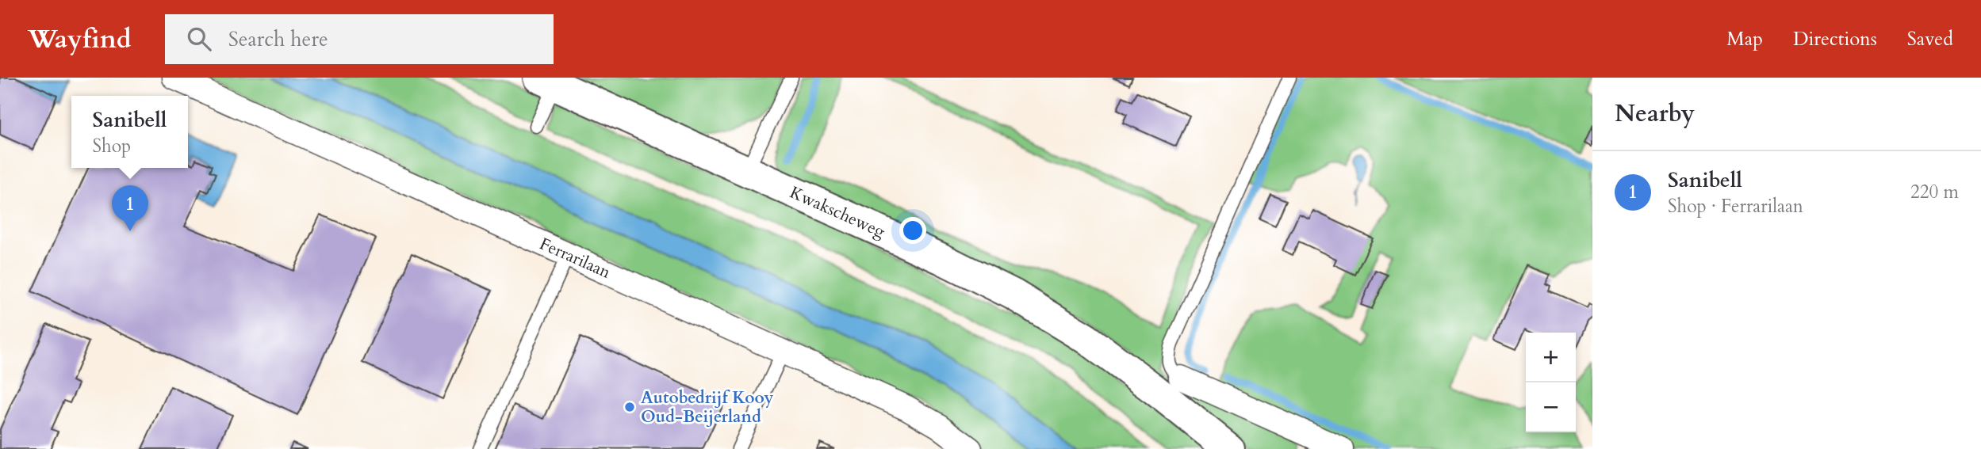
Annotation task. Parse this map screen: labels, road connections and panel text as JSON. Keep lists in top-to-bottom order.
{
  "streets": {
    "main road": ["Kwakscheweg"],
    "street": ["Ferrarilaan"]
  },
  "places": ["Autobedrijf Kooy Oud-Beijerland"],
  "page": {
    "header": "Wayfind",
    "search": "Search here",
    "nav": ["Map", "Directions", "Saved"],
    "heading": "Nearby",
    "popup": ["Sanibell", "Shop"],
    "list": [
      {
        "mark": "1",
        "name": "Sanibell",
        "note": "Shop · Ferrarilaan",
        "value": "220 m"
      }
    ],
    "pins": "1",
    "map_buttons": ["+", "−"]
  }
}
